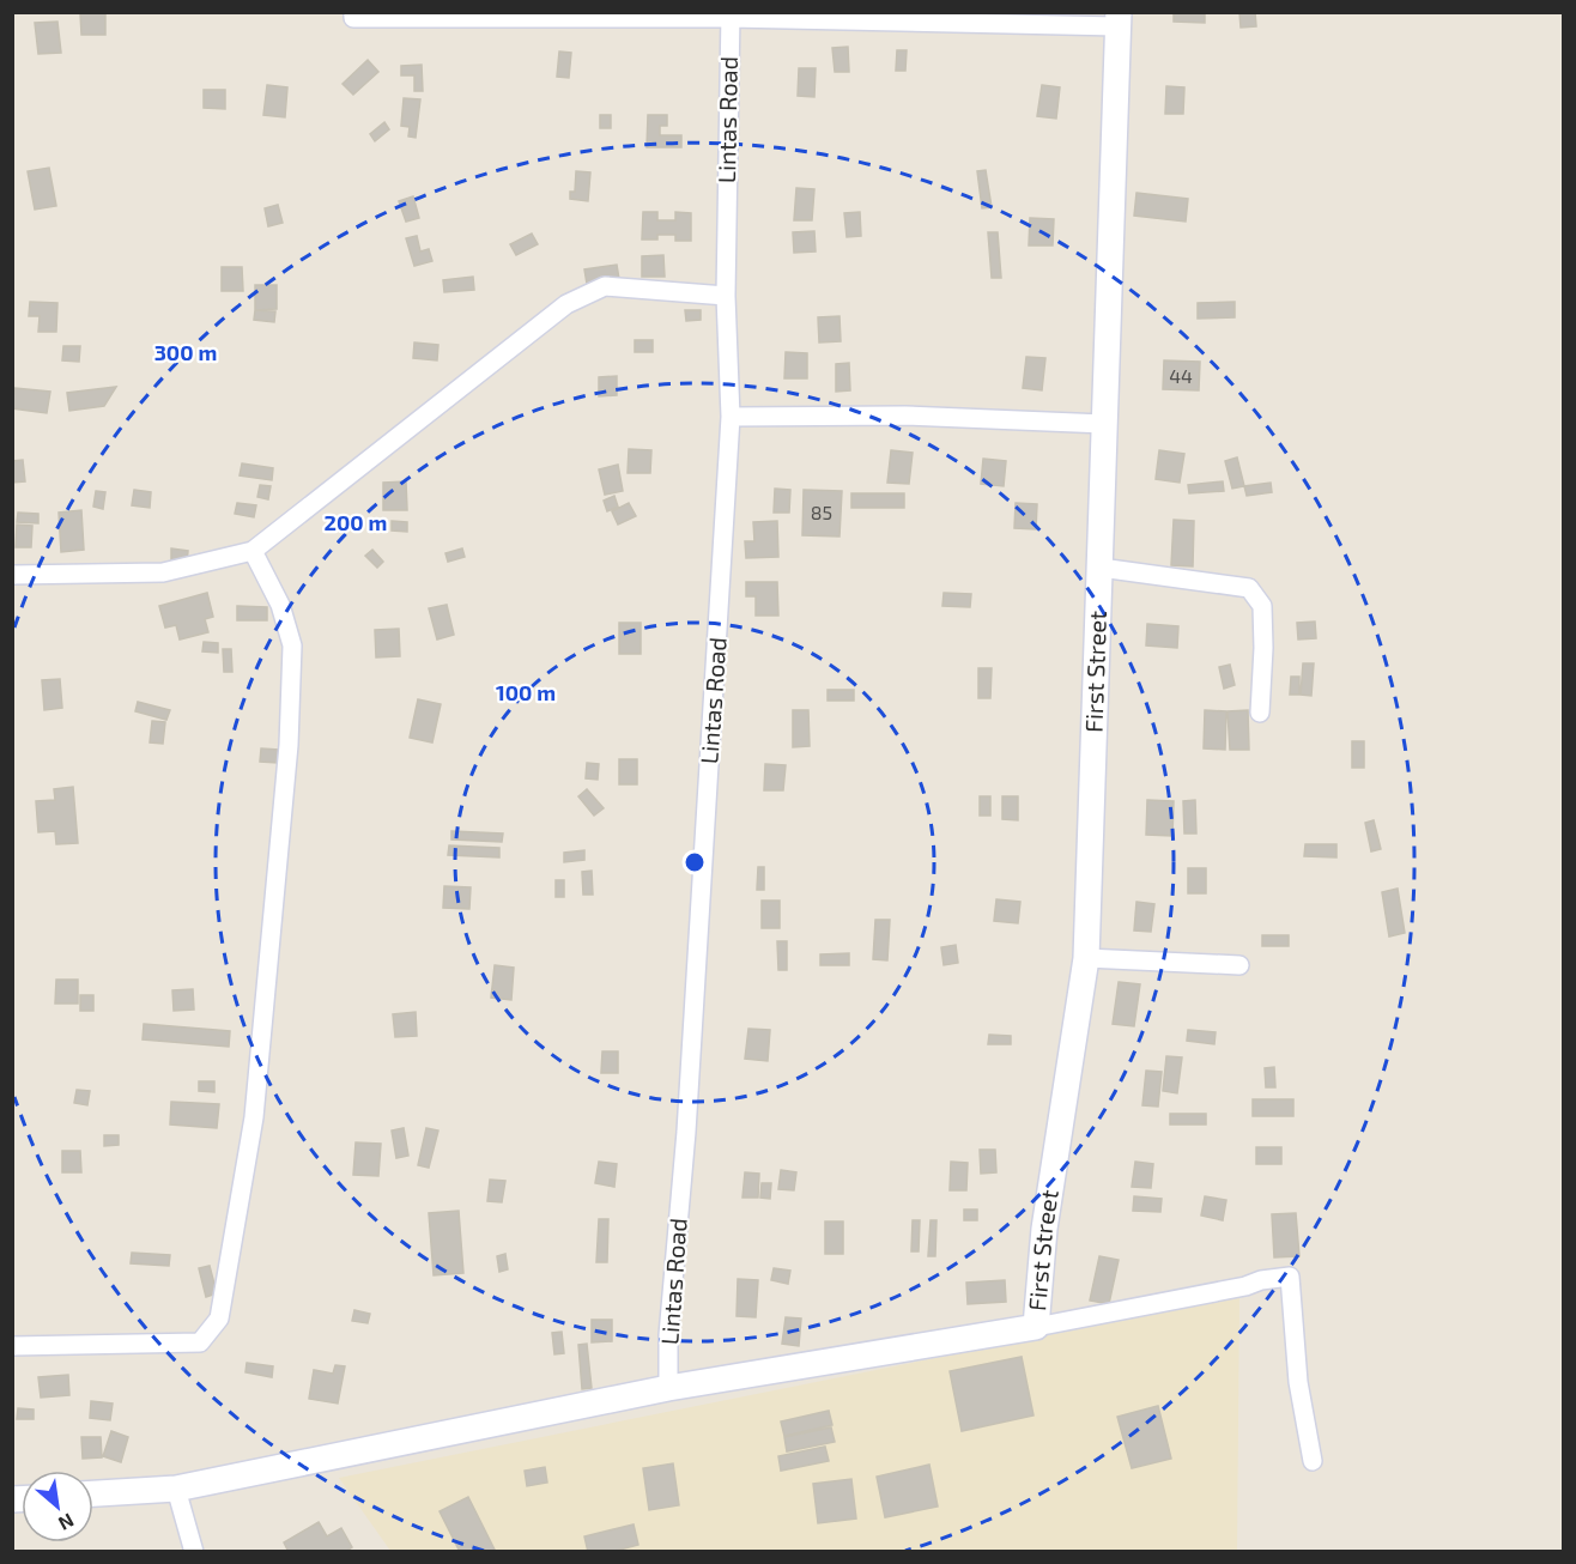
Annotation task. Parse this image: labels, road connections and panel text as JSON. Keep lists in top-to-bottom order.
{
  "streets": {
    "street": ["Lintas Road", "First Street"]
  },
  "house_numbers": ["44", "85"],
  "north": "bottom right",
  "rings": ["300 m", "200 m", "100 m"]
}
